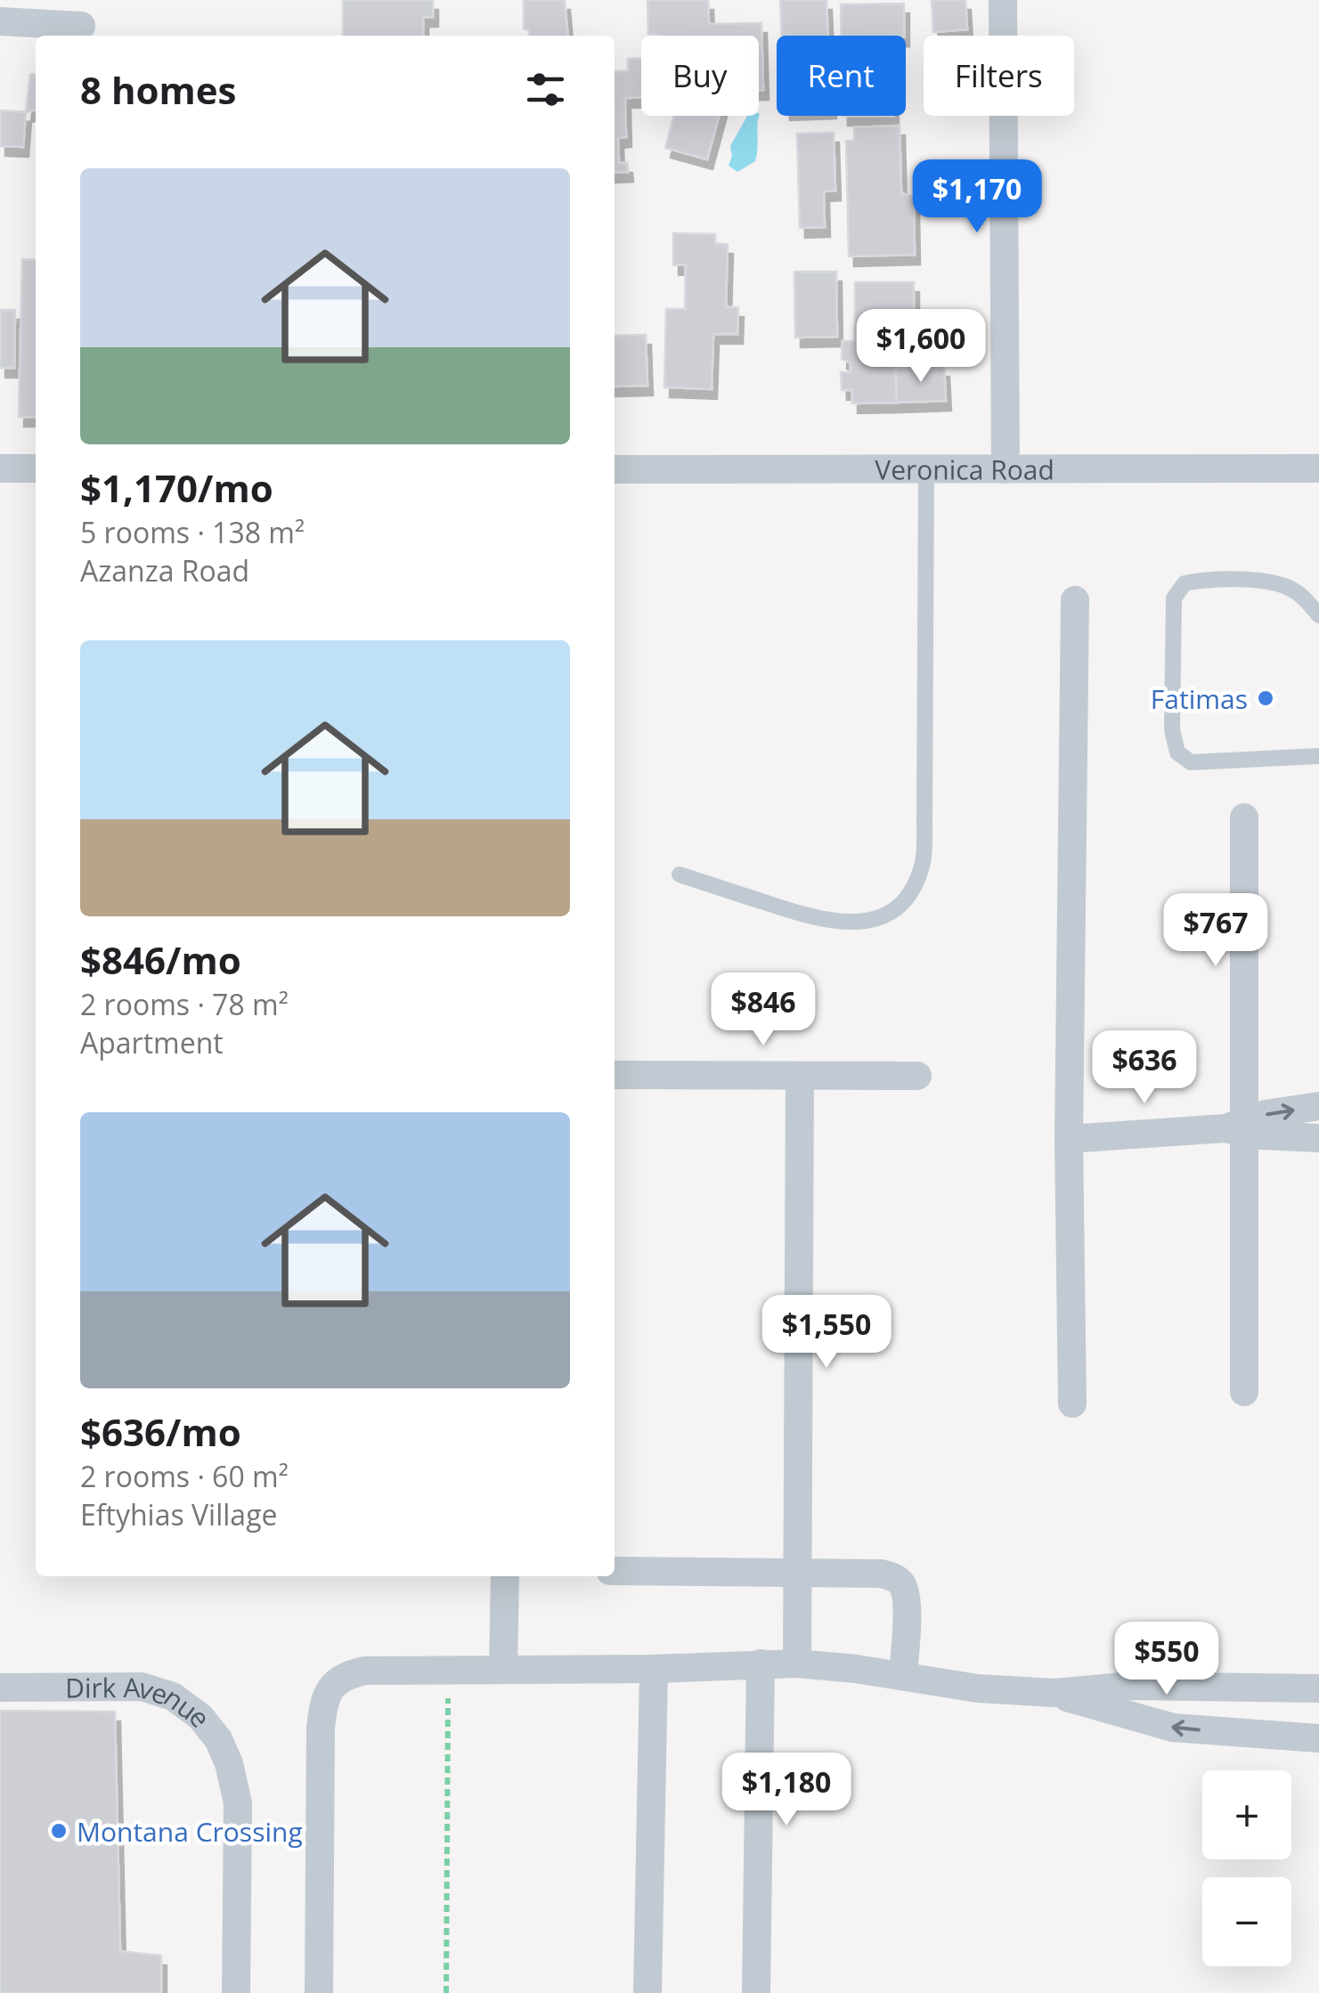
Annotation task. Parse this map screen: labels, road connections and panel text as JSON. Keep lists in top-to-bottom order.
{
  "streets": {
    "street": ["Veronica Road", "Dirk Avenue"]
  },
  "places": ["Fatimas", "Montana Crossing"],
  "page": {
    "chip": ["Buy", "Rent", "Filters"],
    "heading": "8 homes",
    "list": [
      {
        "name": "$1,170/mo",
        "note": "5 rooms · 138 m² · Azanza Road"
      },
      {
        "name": "$846/mo",
        "note": "2 rooms · 78 m² · Apartment"
      },
      {
        "name": "$636/mo",
        "note": "2 rooms · 60 m² · Eftyhias Village"
      }
    ],
    "price": [
      "$1,170",
      "$1,600",
      "$767",
      "$846",
      "$636",
      "$1,550",
      "$550",
      "$1,180"
    ],
    "map_buttons": ["+", "−"]
  }
}
